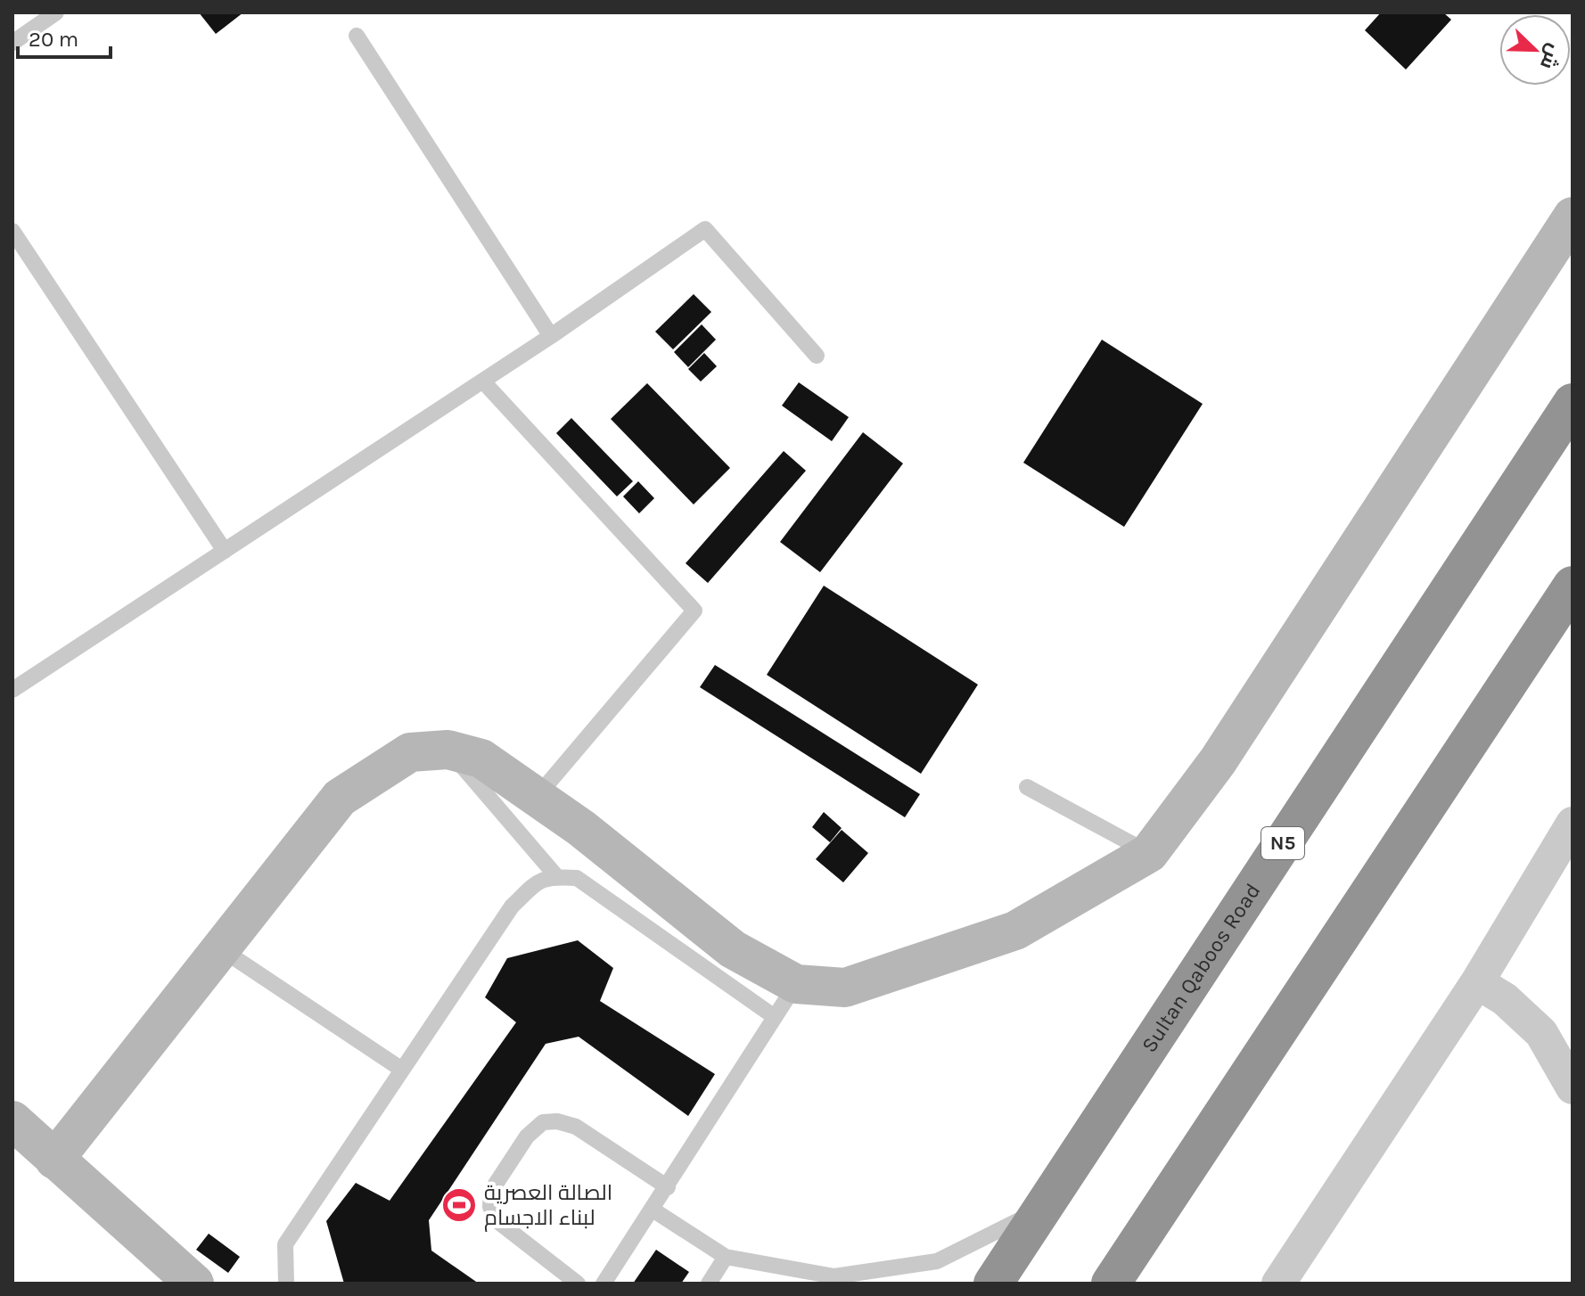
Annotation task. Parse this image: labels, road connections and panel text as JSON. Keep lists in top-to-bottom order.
{
  "streets": {
    "highway": ["N5", "Sultan Qaboos Road"]
  },
  "places": {
    "sports": ["الصالة العصرية لبناء الاجسام"]
  },
  "scale_bar": "20 m",
  "north": "bottom right"
}
